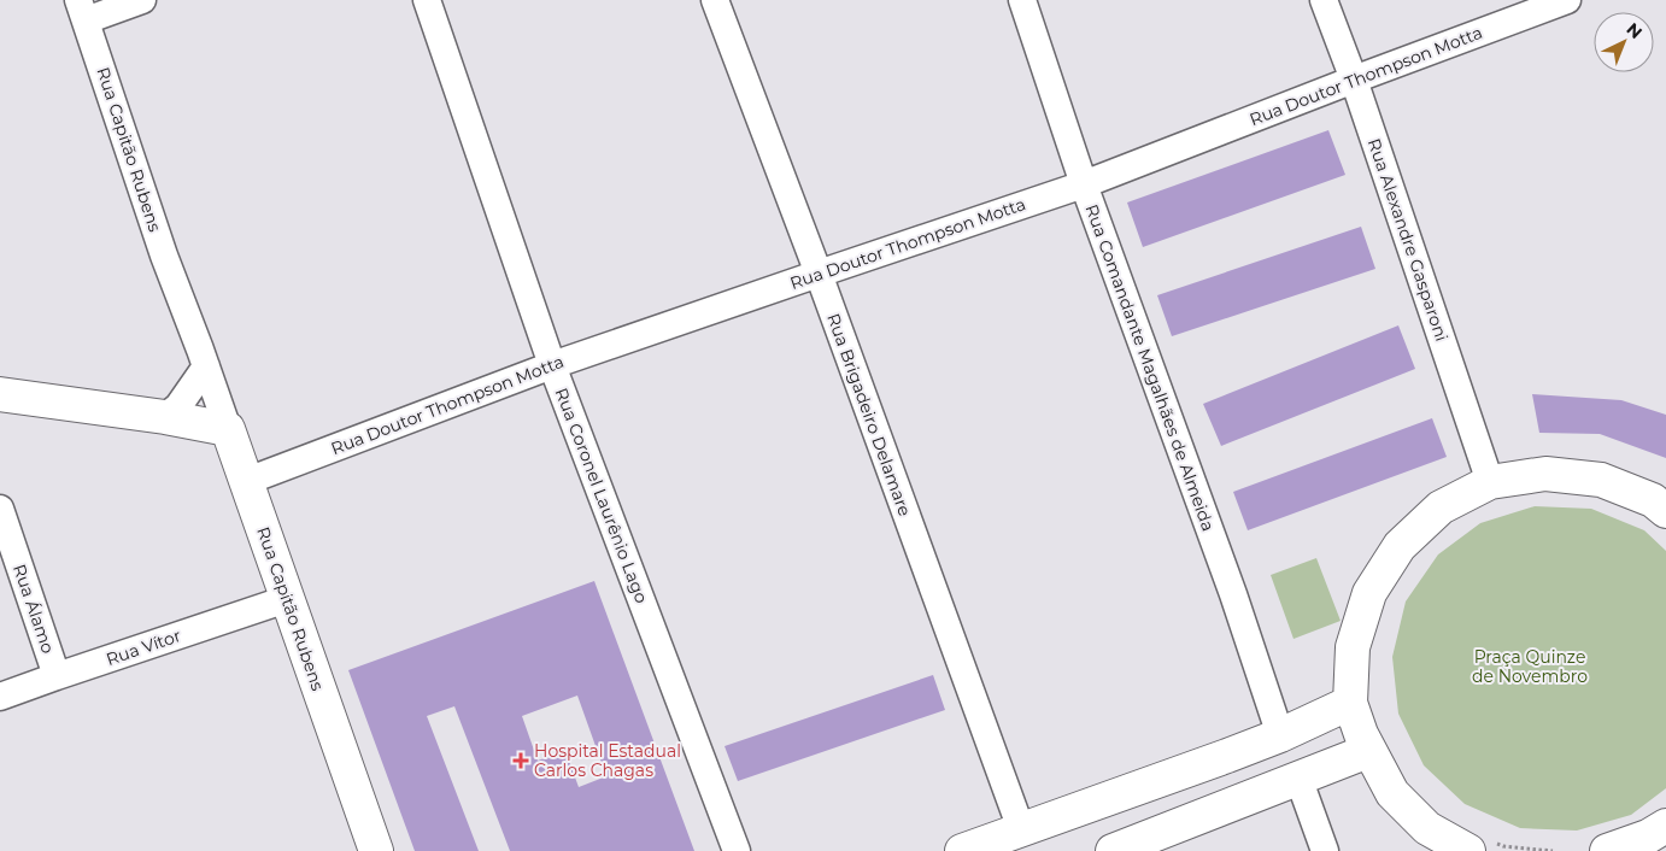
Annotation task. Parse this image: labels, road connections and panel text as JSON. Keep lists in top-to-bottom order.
{
  "streets": {
    "main road": ["Rua Capitão Rubens"],
    "street": [
      "Rua Doutor Thompson Motta",
      "Rua Alexandre Gasparoni",
      "Rua Comandante Magalhães de Almeida",
      "Rua Brigadeiro Delamare",
      "Rua Coronel Laurênio Lago",
      "Rua Álamo",
      "Rua Vítor"
    ]
  },
  "crossings": [
    ["Rua Doutor Thompson Motta", "Rua Capitão Rubens"],
    ["Rua Doutor Thompson Motta", "Rua Alexandre Gasparoni"],
    ["Rua Doutor Thompson Motta", "Rua Comandante Magalhães de Almeida"],
    ["Rua Doutor Thompson Motta", "Rua Brigadeiro Delamare"],
    ["Rua Doutor Thompson Motta", "Rua Coronel Laurênio Lago"],
    ["Rua Capitão Rubens", "Rua Vítor"],
    ["Rua Álamo", "Rua Vítor"]
  ],
  "parks": ["Praça Quinze de Novembro"],
  "places": {
    "health": ["Hospital Estadual Carlos Chagas"]
  },
  "north": "top right"
}
